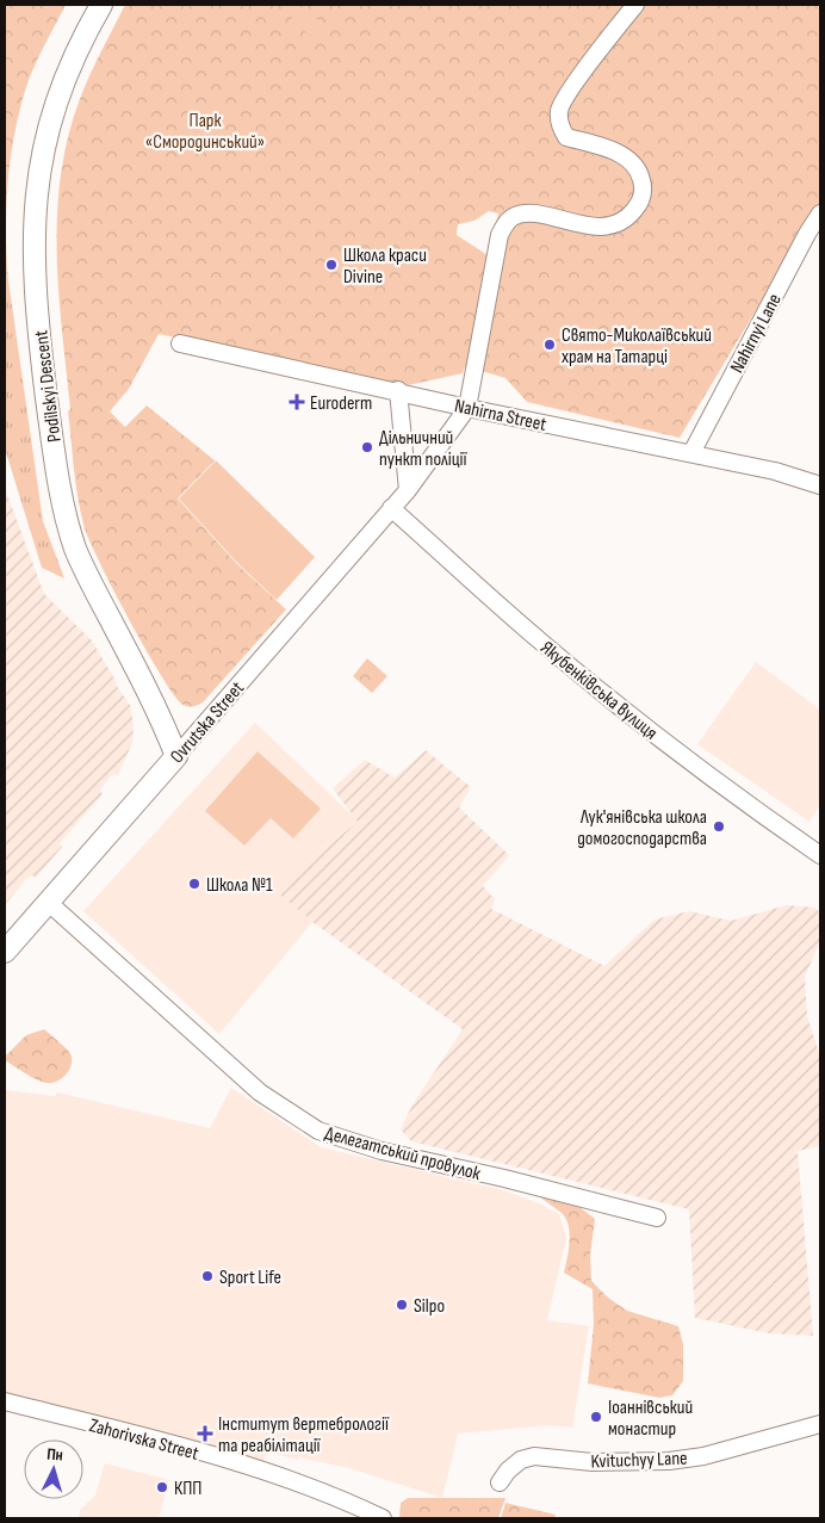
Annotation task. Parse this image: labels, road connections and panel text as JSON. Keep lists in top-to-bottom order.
{
  "streets": {
    "street": [
      "Nahirnyi Lane",
      "Podilskyi Descent",
      "Nahirna Street",
      "Якубенківська вулиця",
      "Ovrutska Street",
      "Делегатський провулок",
      "Zahorivska Street",
      "Kvituchyy Lane"
    ]
  },
  "crossings": [
    ["Nahirnyi Lane", "Nahirna Street"],
    ["Podilskyi Descent", "Ovrutska Street"],
    ["Nahirna Street", "Ovrutska Street"],
    ["Якубенківська вулиця", "Ovrutska Street"],
    ["Ovrutska Street", "Делегатський провулок"]
  ],
  "parks": ["Парк «Смородинський»"],
  "places": {
    "other": [
      "Школа краси Divine",
      "Свято-Миколаївський храм на Татарці",
      "Дільничний пункт поліції",
      "Лук'янівська школа домогосподарства",
      "Школа №1",
      "Sport Life",
      "Silpo",
      "Іоаннівський монастир",
      "КПП"
    ],
    "health": ["Euroderm", "Інститут вертебрології та реабілітації"]
  },
  "north": "top"
}
